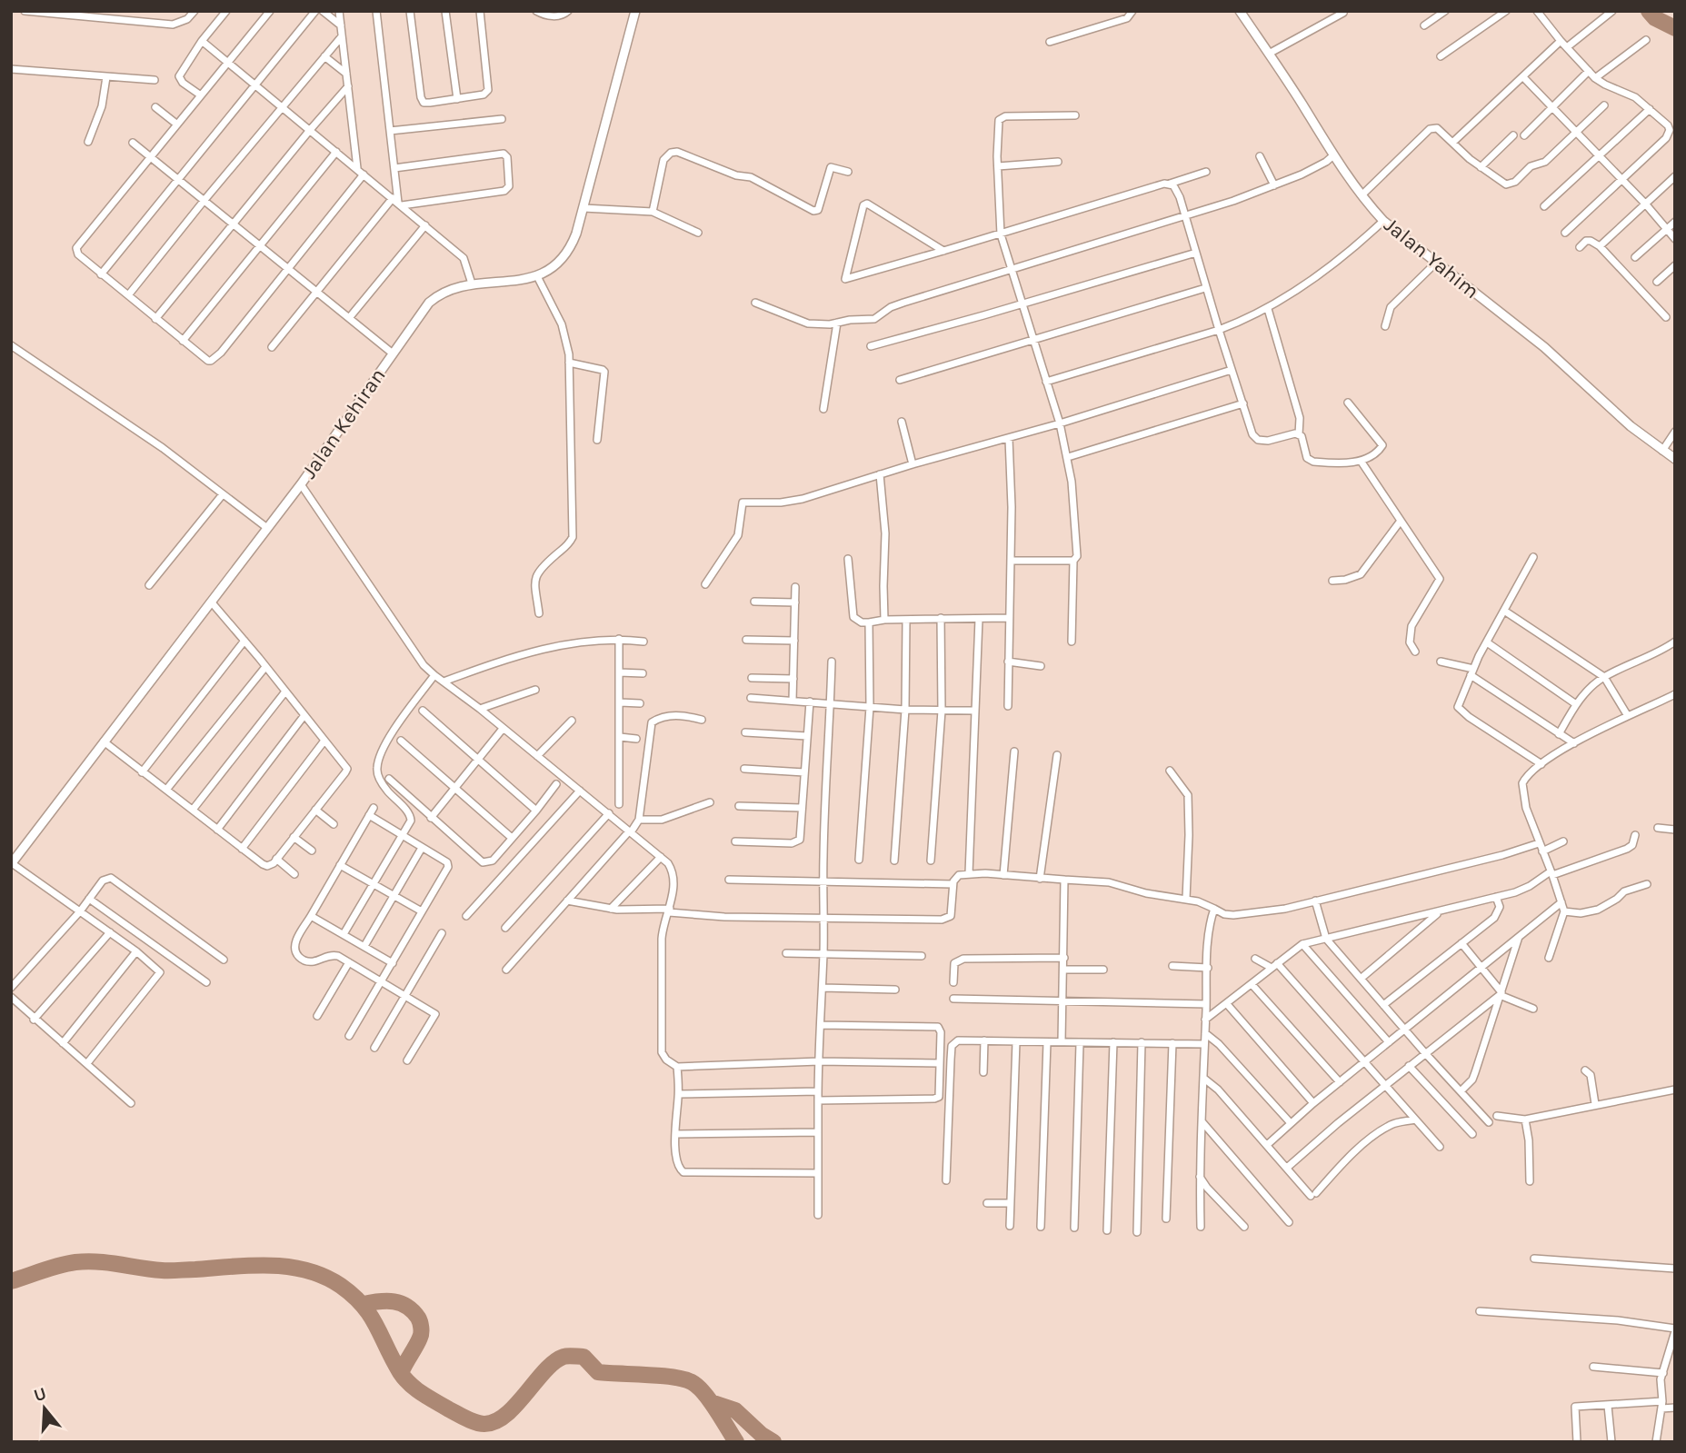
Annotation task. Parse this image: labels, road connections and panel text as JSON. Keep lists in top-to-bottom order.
{
  "streets": {
    "street": ["Jalan Yahim", "Jalan Kehiran"]
  },
  "north": "top"
}
